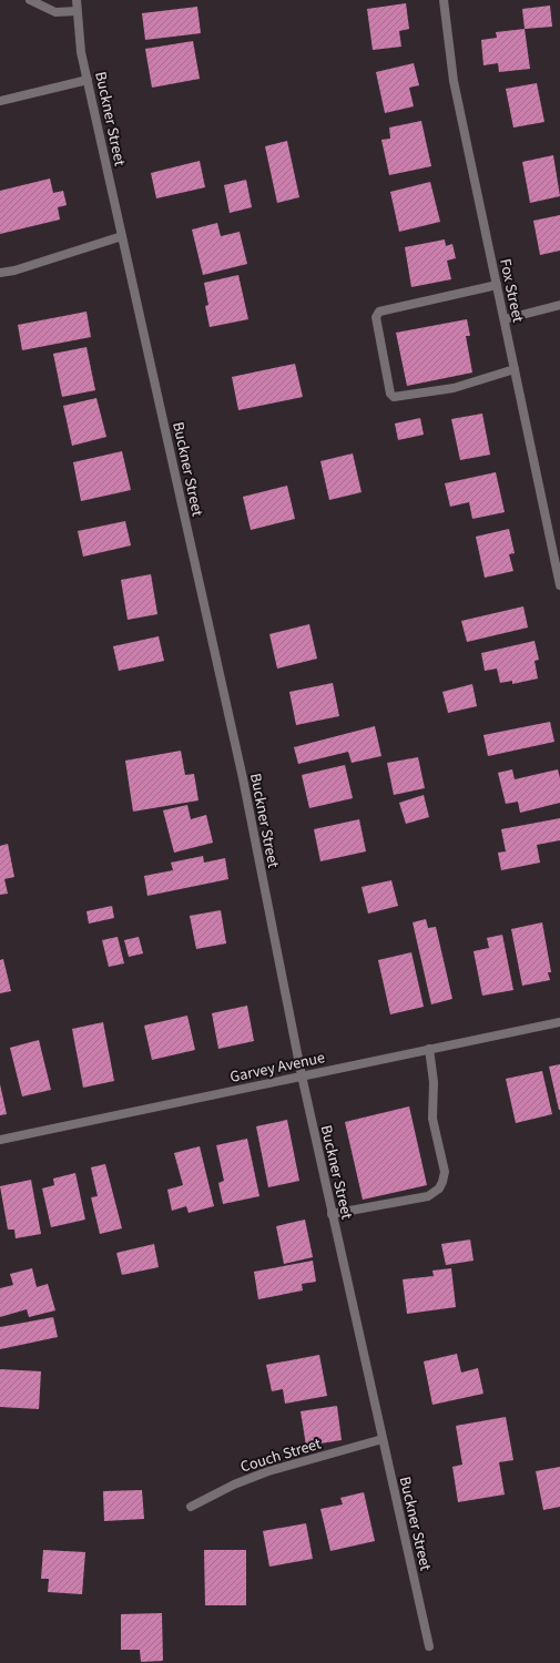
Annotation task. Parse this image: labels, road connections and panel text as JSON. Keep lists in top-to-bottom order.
{
  "streets": {
    "street": [
      "Buckner Street",
      "Fox Street",
      "Garvey Avenue",
      "Couch Street"
    ]
  },
  "crossings": [
    ["Buckner Street", "Garvey Avenue"],
    ["Buckner Street", "Couch Street"]
  ]
}
